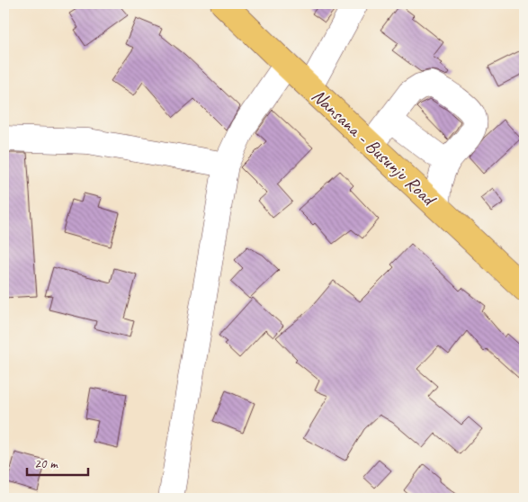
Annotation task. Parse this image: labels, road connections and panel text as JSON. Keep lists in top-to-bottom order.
{
  "streets": {
    "main road": ["Nansana - Busunju Road"]
  },
  "scale_bar": "20 m"
}
